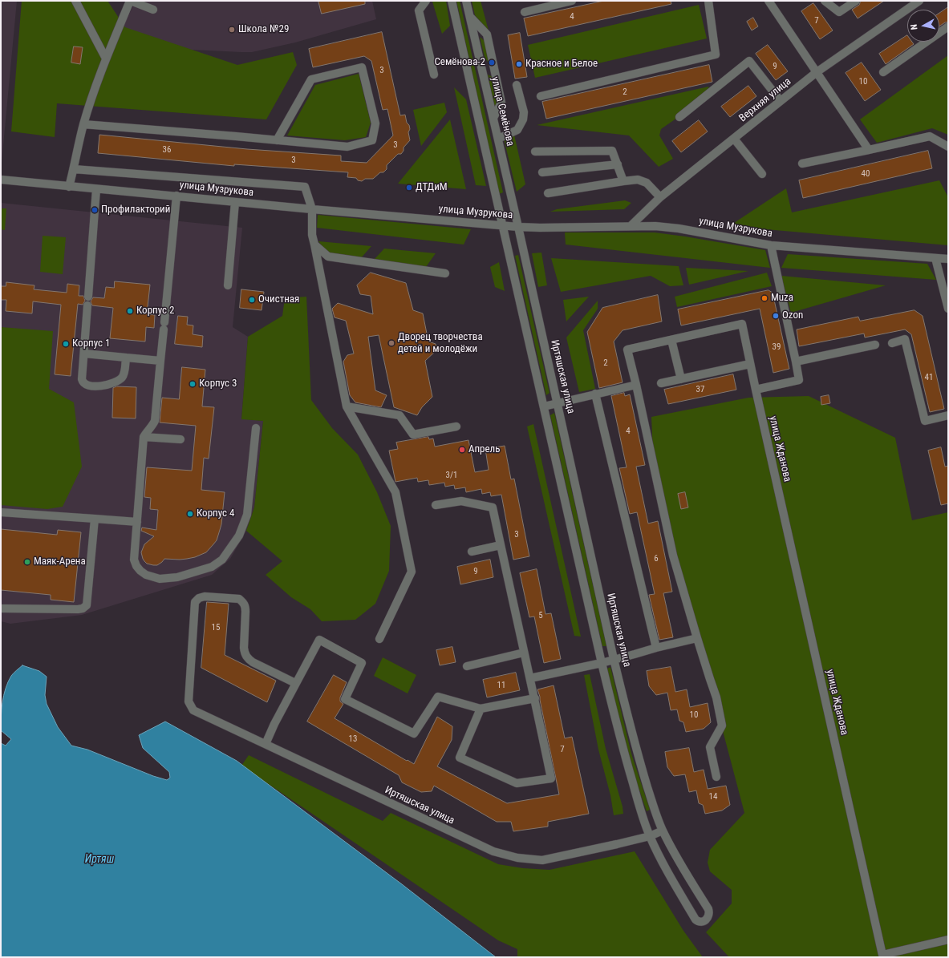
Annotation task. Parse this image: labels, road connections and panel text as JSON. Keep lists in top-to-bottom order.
{
  "streets": {
    "street": [
      "Верхняя улица",
      "улица Семёнова",
      "улица Музрукова",
      "Иртяшская улица",
      "улица Жданова"
    ]
  },
  "crossings": [
    ["Верхняя улица", "улица Музрукова"],
    ["улица Семёнова", "улица Музрукова"],
    ["улица Семёнова", "Иртяшская улица"],
    ["улица Музрукова", "Иртяшская улица"]
  ],
  "water": ["Иртяш"],
  "places": [
    "Школа №29",
    "Семёнова-2",
    "Красное и Белое",
    "ДТДиМ",
    "Профилакторий",
    "Muza",
    "Очистная",
    "Корпус 2",
    "Ozon",
    "Дворец творчества детей и молодёжи",
    "Корпус 1",
    "Корпус 3",
    "Апрель",
    "Корпус 4",
    "Маяк-Арена"
  ],
  "house_numbers": [
    "4",
    "7",
    "9",
    "3",
    "10",
    "2",
    "3",
    "36",
    "3",
    "40",
    "39",
    "2",
    "41",
    "37",
    "4",
    "3/1",
    "3",
    "6",
    "9",
    "5",
    "15",
    "11",
    "10",
    "13",
    "7",
    "14"
  ],
  "north": "left"
}
